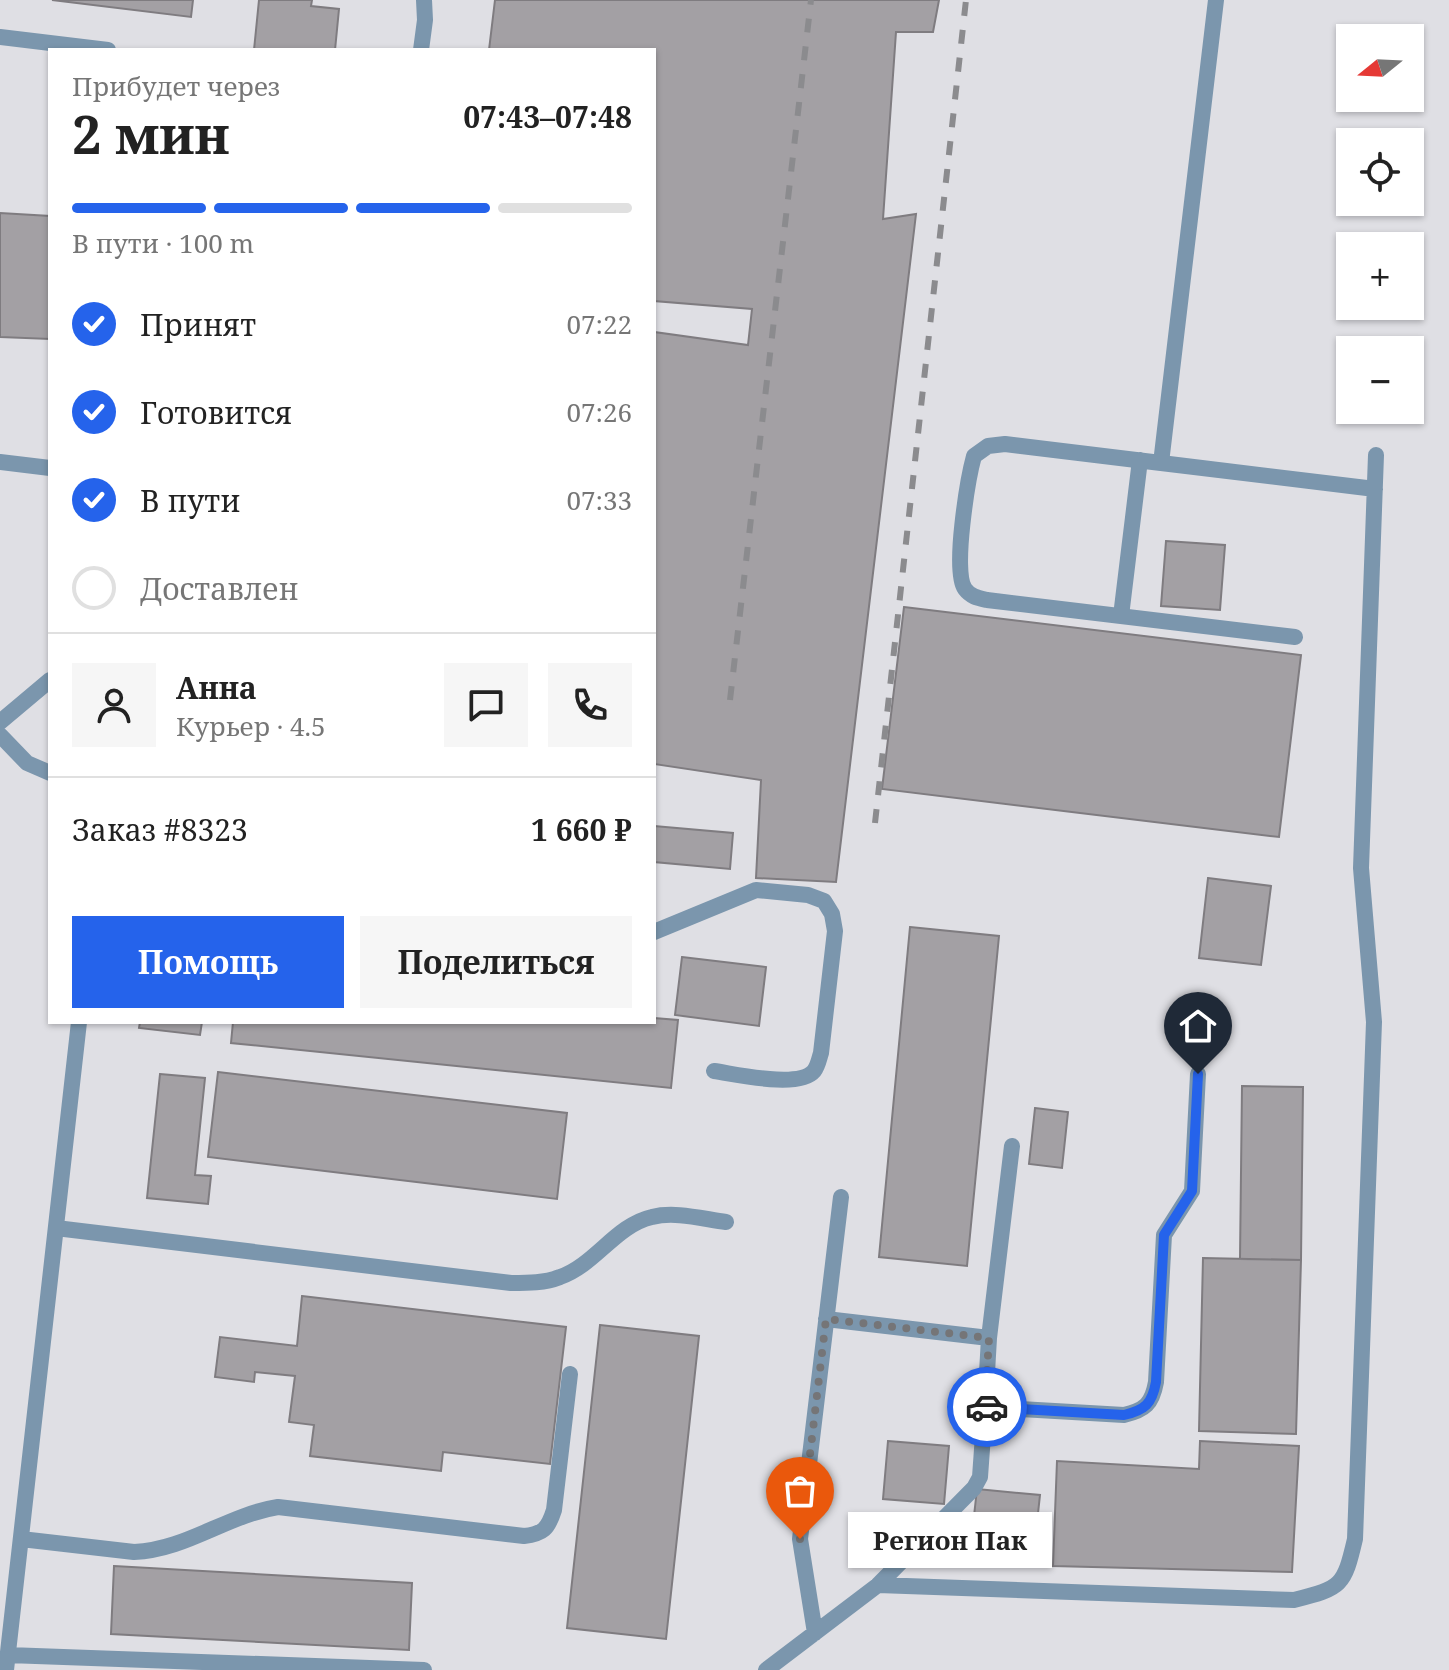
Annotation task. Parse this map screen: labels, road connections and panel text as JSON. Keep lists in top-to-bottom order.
{
  "places": ["Регион Пак"],
  "north": "left",
  "page": {
    "map_buttons": ["+", "−"],
    "heading": ["2 мин", "Прибудет через", "07:43–07:48"],
    "panel": [
      "Анна",
      "Курьер · 4.5",
      "Заказ #8323",
      "1 660 ₽"
    ],
    "bar": "В пути · 100 m",
    "list": [
      ["Принят", "07:22"],
      ["Готовится", "07:26"],
      ["В пути", "07:33"],
      "Доставлен"
    ],
    "buttons": ["Помощь", "Поделиться"],
    "bubble": "Регион Пак"
  }
}
